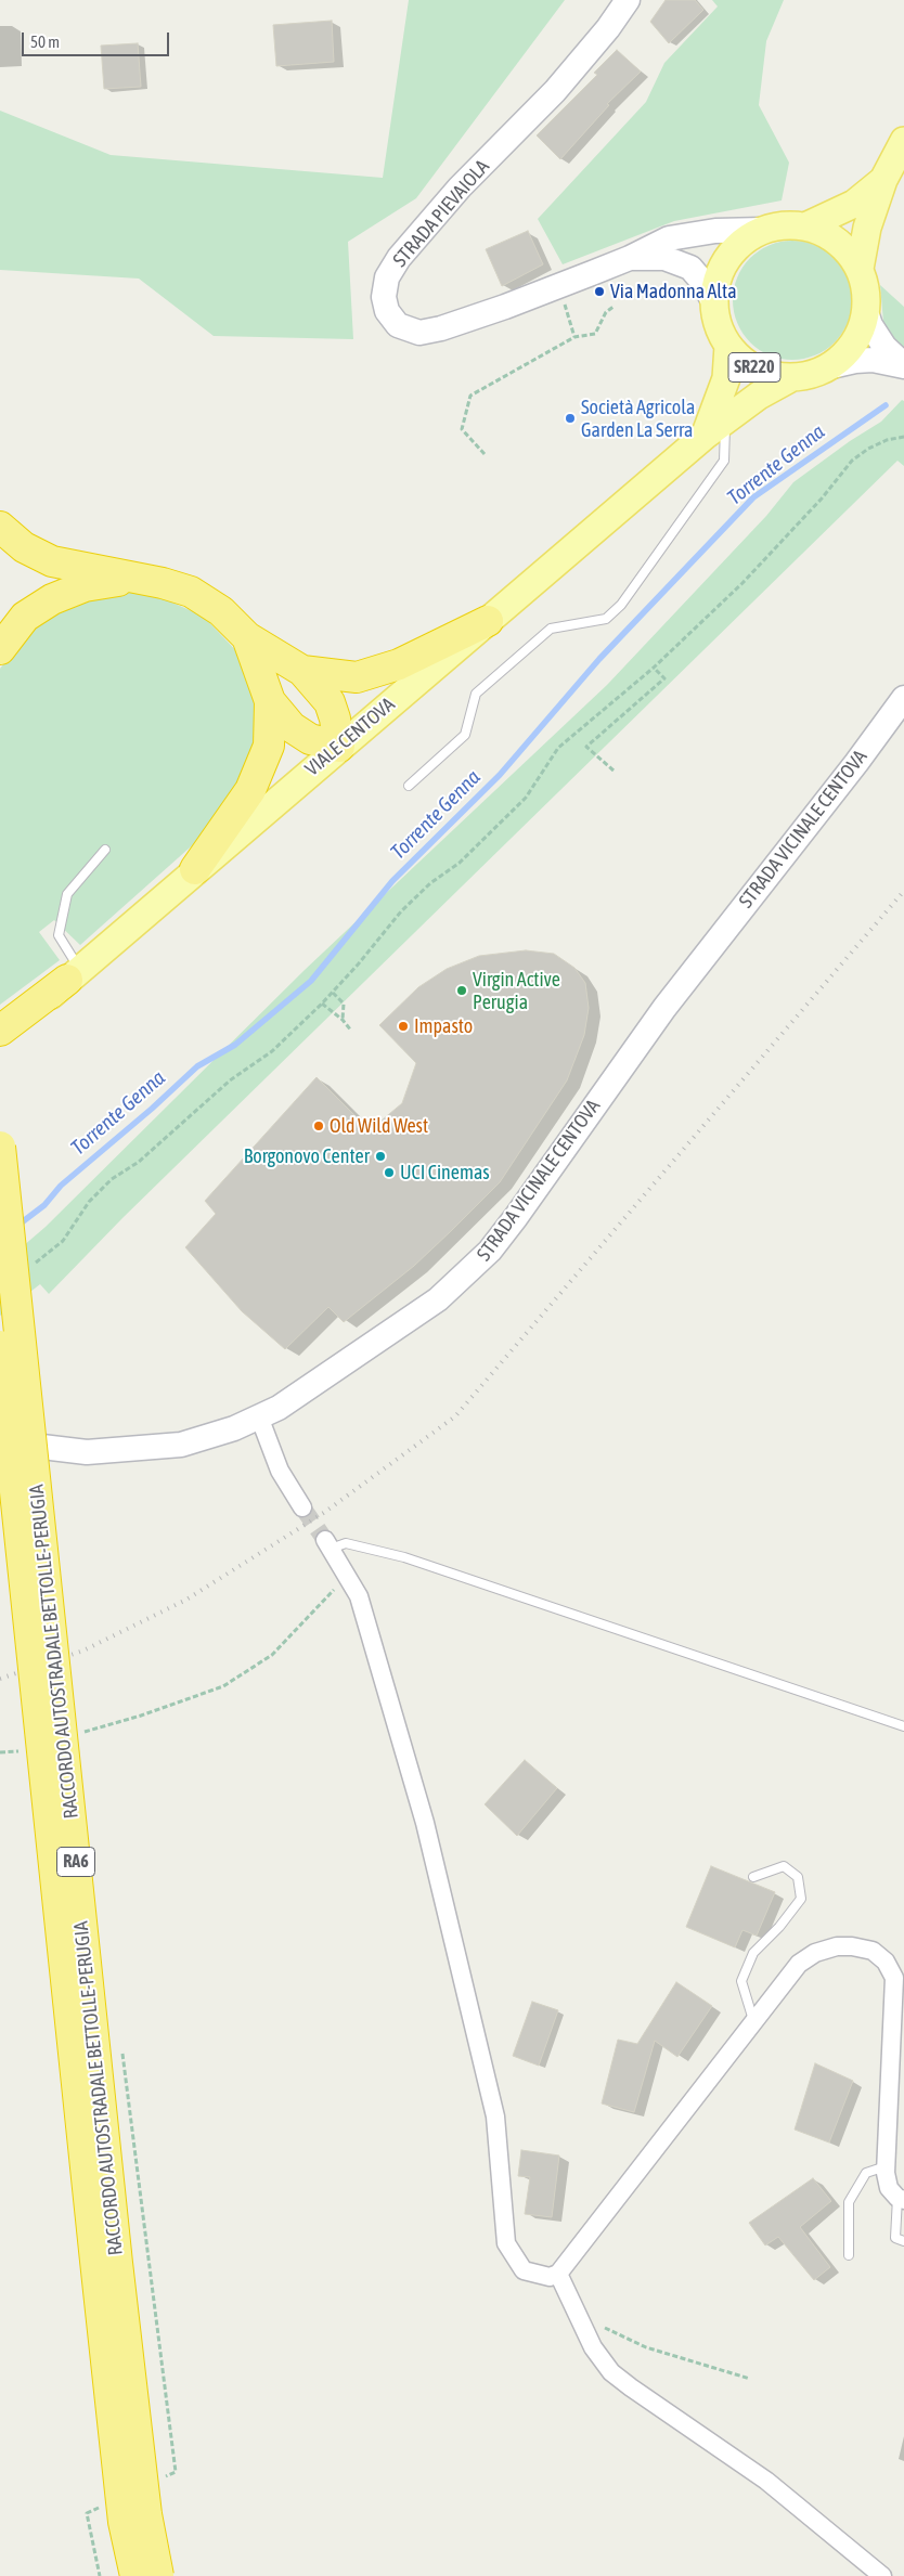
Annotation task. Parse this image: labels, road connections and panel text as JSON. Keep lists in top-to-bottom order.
{
  "streets": {
    "highway": ["RACCORDO AUTOSTRADALE BETTOLLE-PERUGIA", "RA6"],
    "main road": ["SR220", "VIALE CENTOVA"],
    "street": ["STRADA PIEVAIOLA", "STRADA VICINALE CENTOVA"]
  },
  "crossings": [
    ["STRADA PIEVAIOLA", "SR220"],
    ["SR220", "VIALE CENTOVA"]
  ],
  "water": ["Torrente Genna"],
  "places": [
    "Via Madonna Alta",
    "Società Agricola Garden La Serra",
    "Virgin Active Perugia",
    "Impasto",
    "Old Wild West",
    "Borgonovo Center",
    "UCI Cinemas"
  ],
  "scale_bar": "50 m"
}
